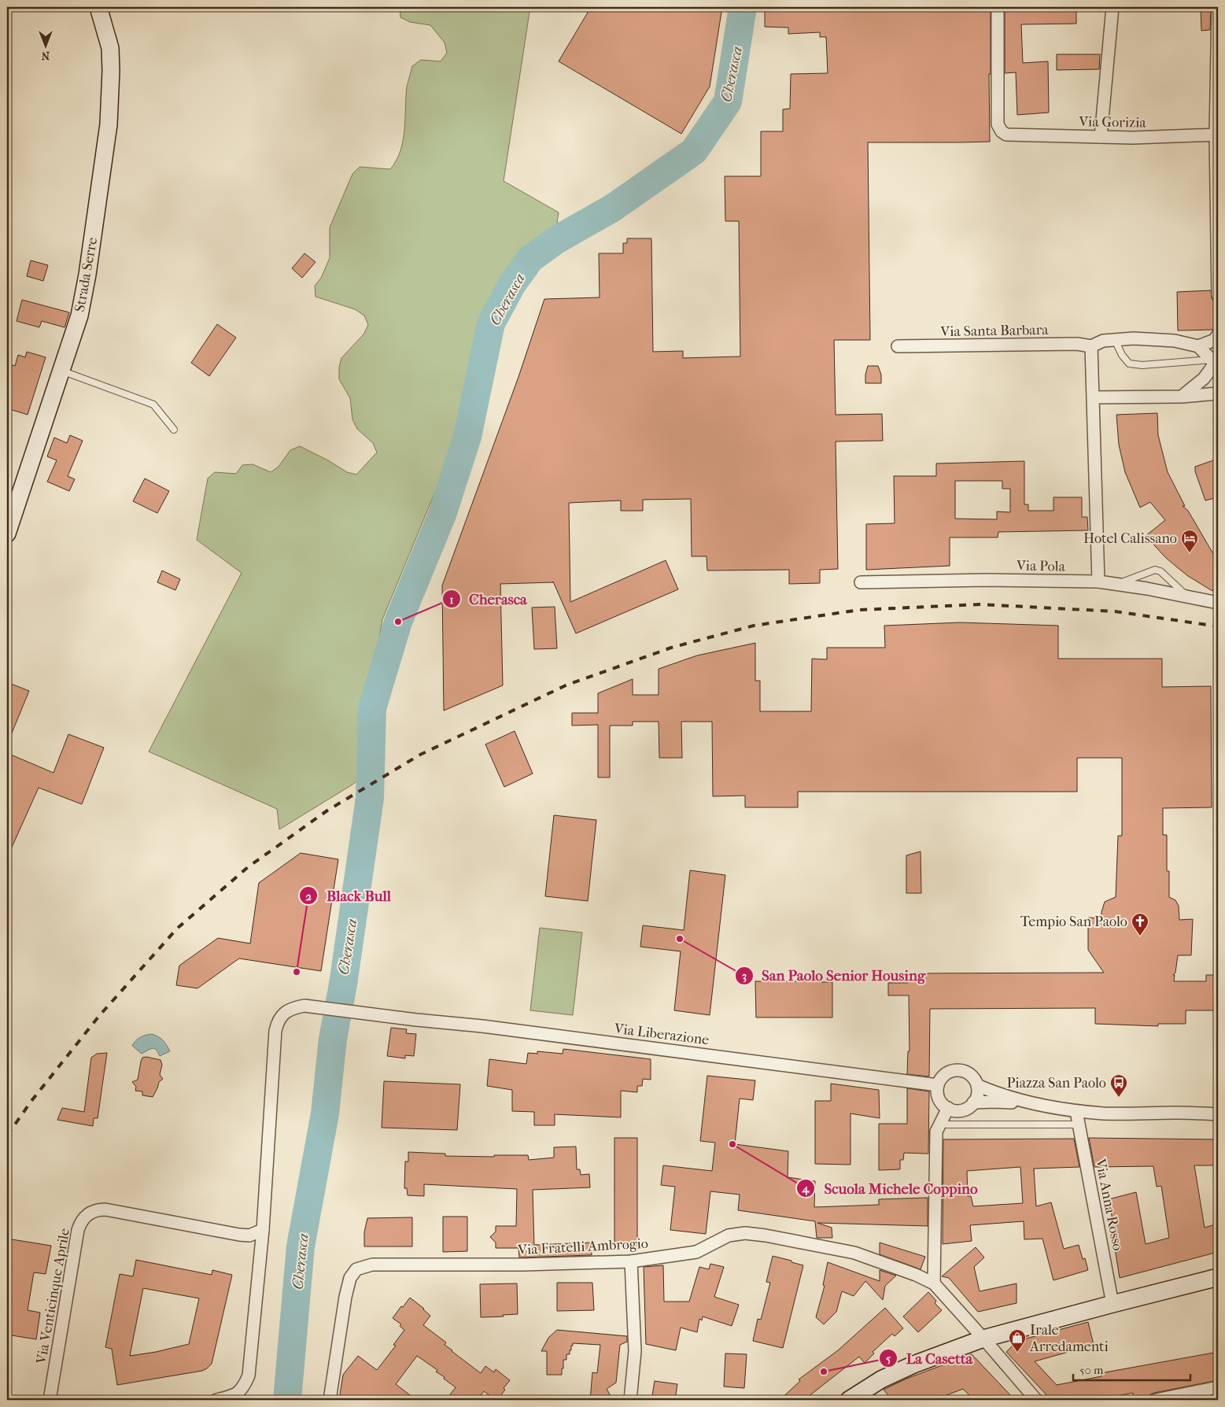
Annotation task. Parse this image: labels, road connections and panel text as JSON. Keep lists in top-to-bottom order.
{
  "streets": {
    "main road": ["Strada Serre"],
    "street": [
      "Via Gorizia",
      "Via Santa Barbara",
      "Via Pola",
      "Via Liberazione",
      "Via Anna Rosso",
      "Via Fratelli Ambrogio",
      "Via Venticinque Aprile"
    ]
  },
  "crossings": [
    ["Via Liberazione", "Via Venticinque Aprile"]
  ],
  "water": ["Cherasca"],
  "places": {
    "hotel": ["Hotel Calissano"],
    "other": [
      "Cherasca",
      "San Paolo Senior Housing",
      "Black Bull",
      "Scuola Michele Coppino",
      "La Casetta"
    ],
    "church": ["Tempio San Paolo"],
    "bus stop": ["Piazza San Paolo"],
    "shop": ["Irale Arredamenti"]
  },
  "scale_bar": "50 m",
  "north": "bottom"
}
